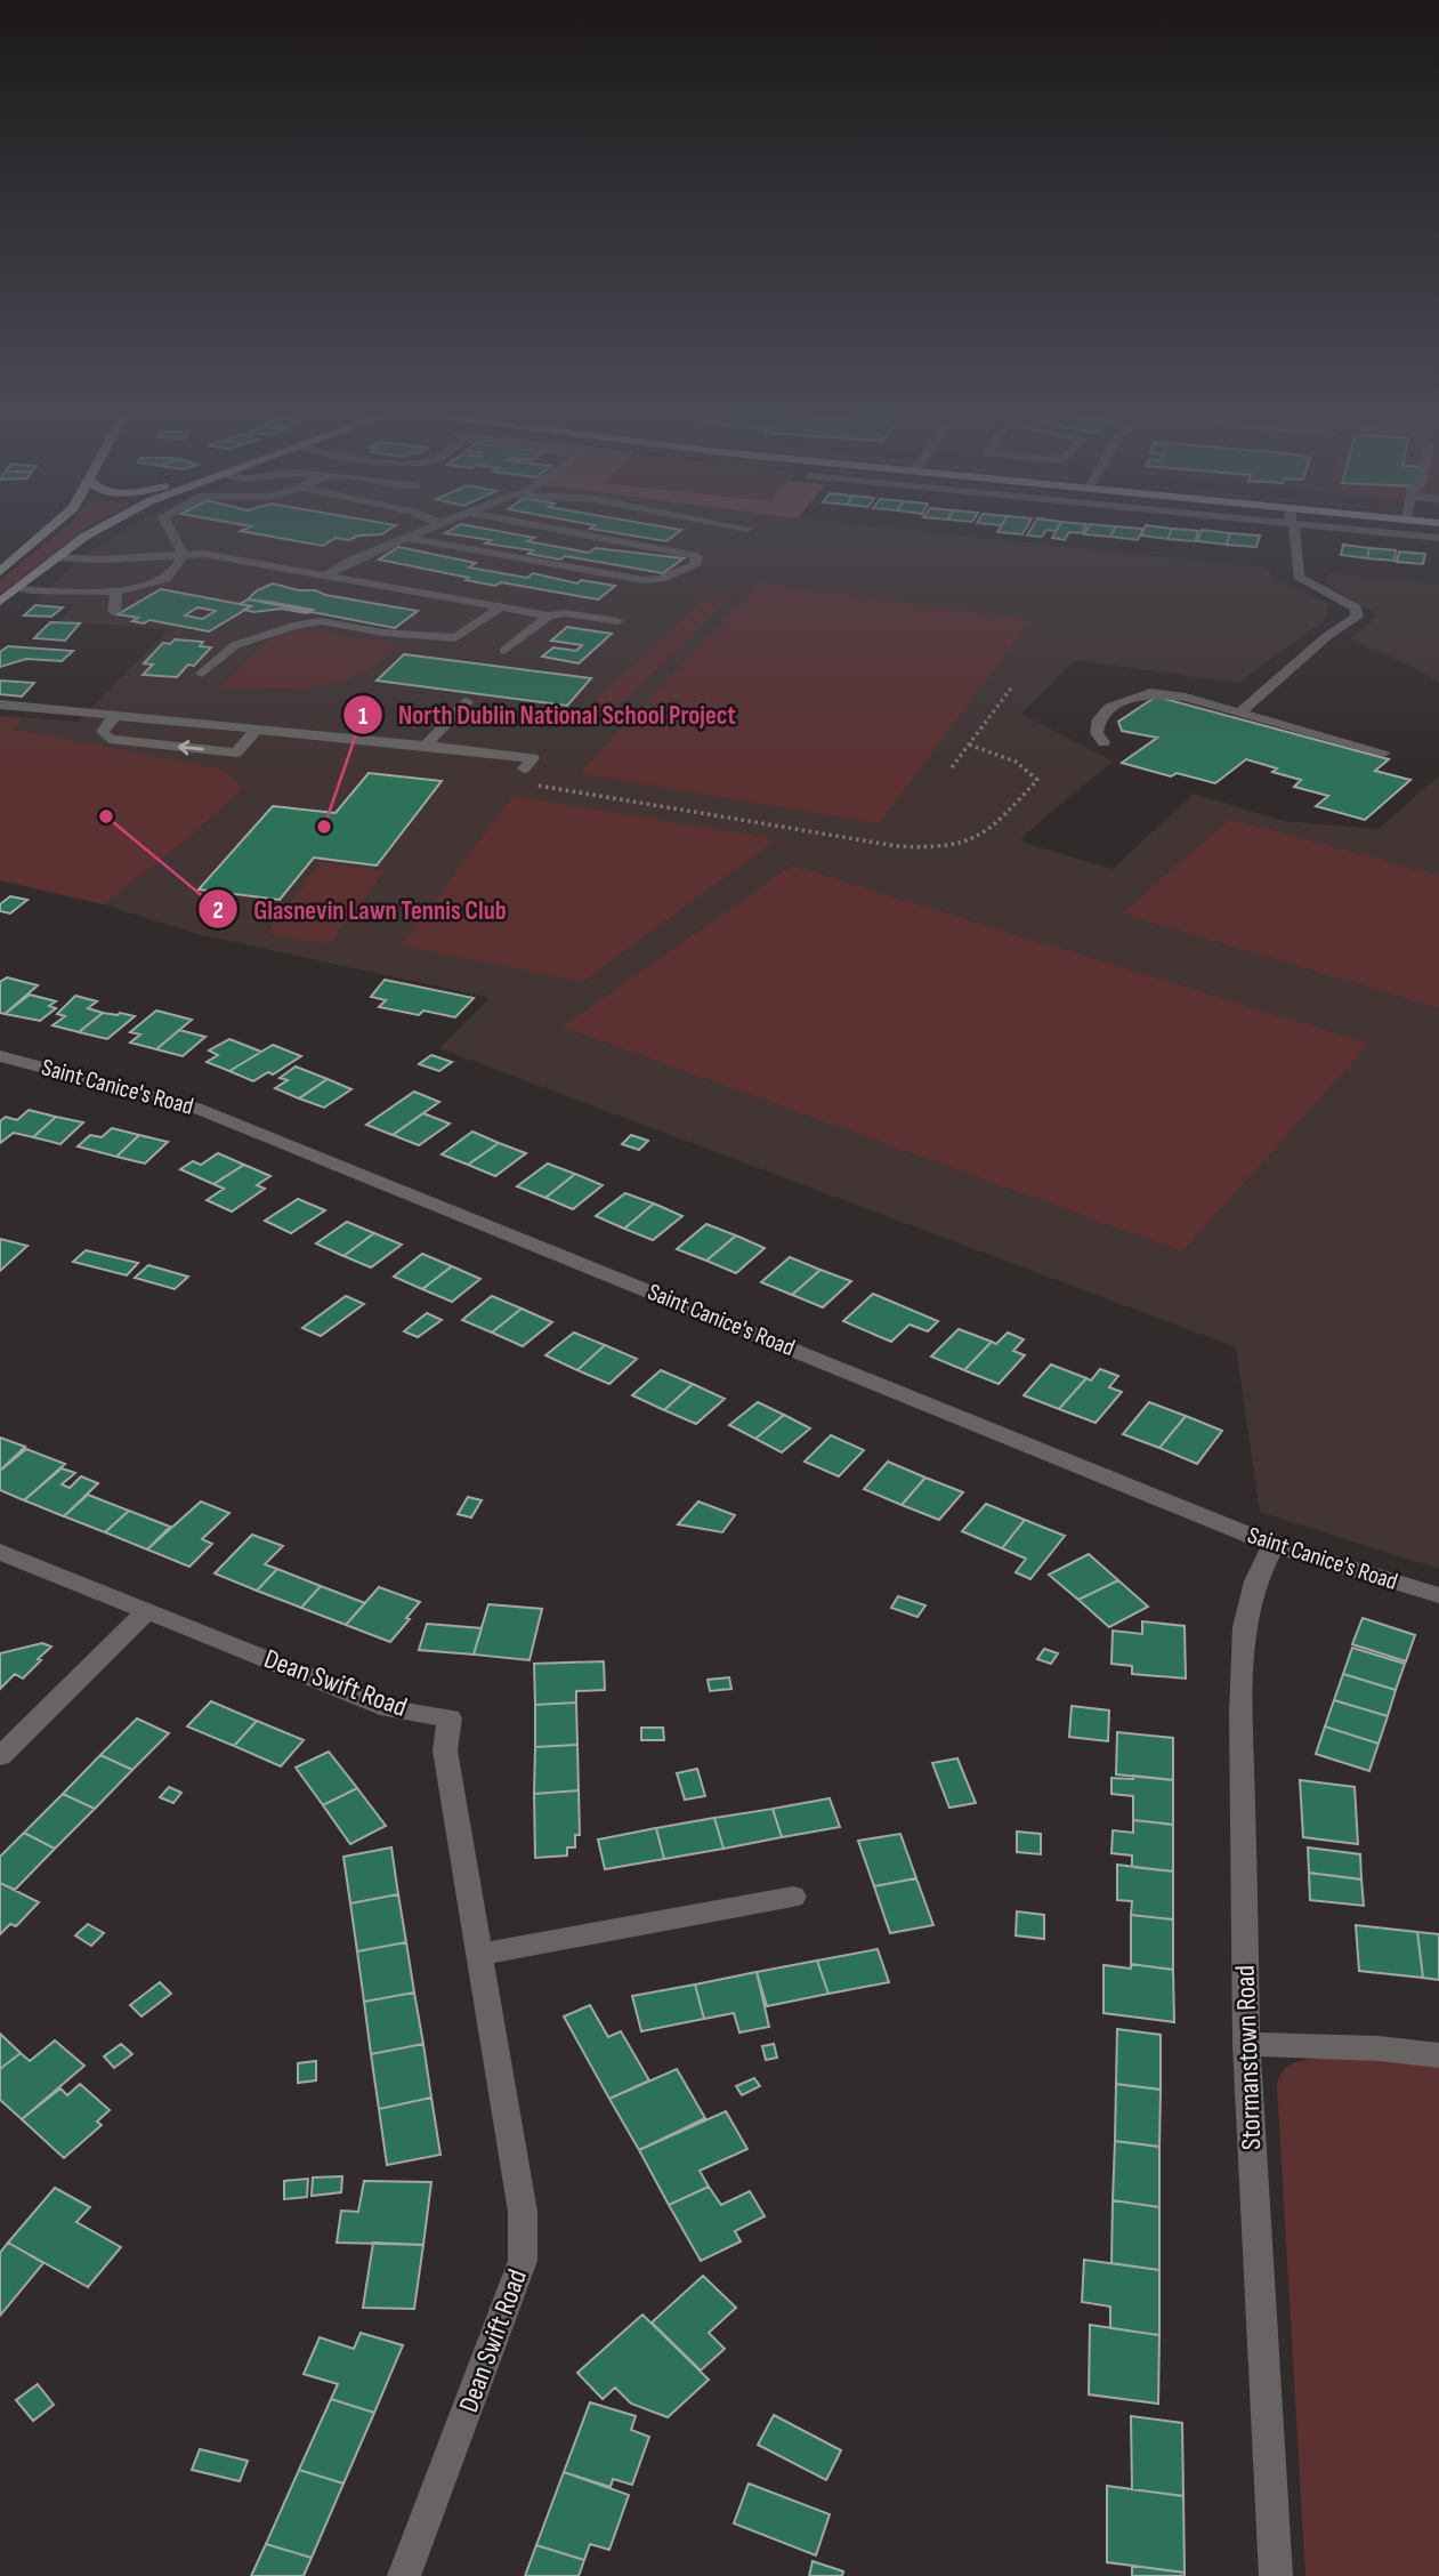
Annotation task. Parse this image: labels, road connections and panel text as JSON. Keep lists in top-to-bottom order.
{
  "streets": {
    "street": ["Saint Canice's Road", "Dean Swift Road", "Stormanstown Road"]
  },
  "crossings": [
    ["Saint Canice's Road", "Stormanstown Road"]
  ],
  "places": ["Glasnevin Lawn Tennis Club", "North Dublin National School Project"]
}
